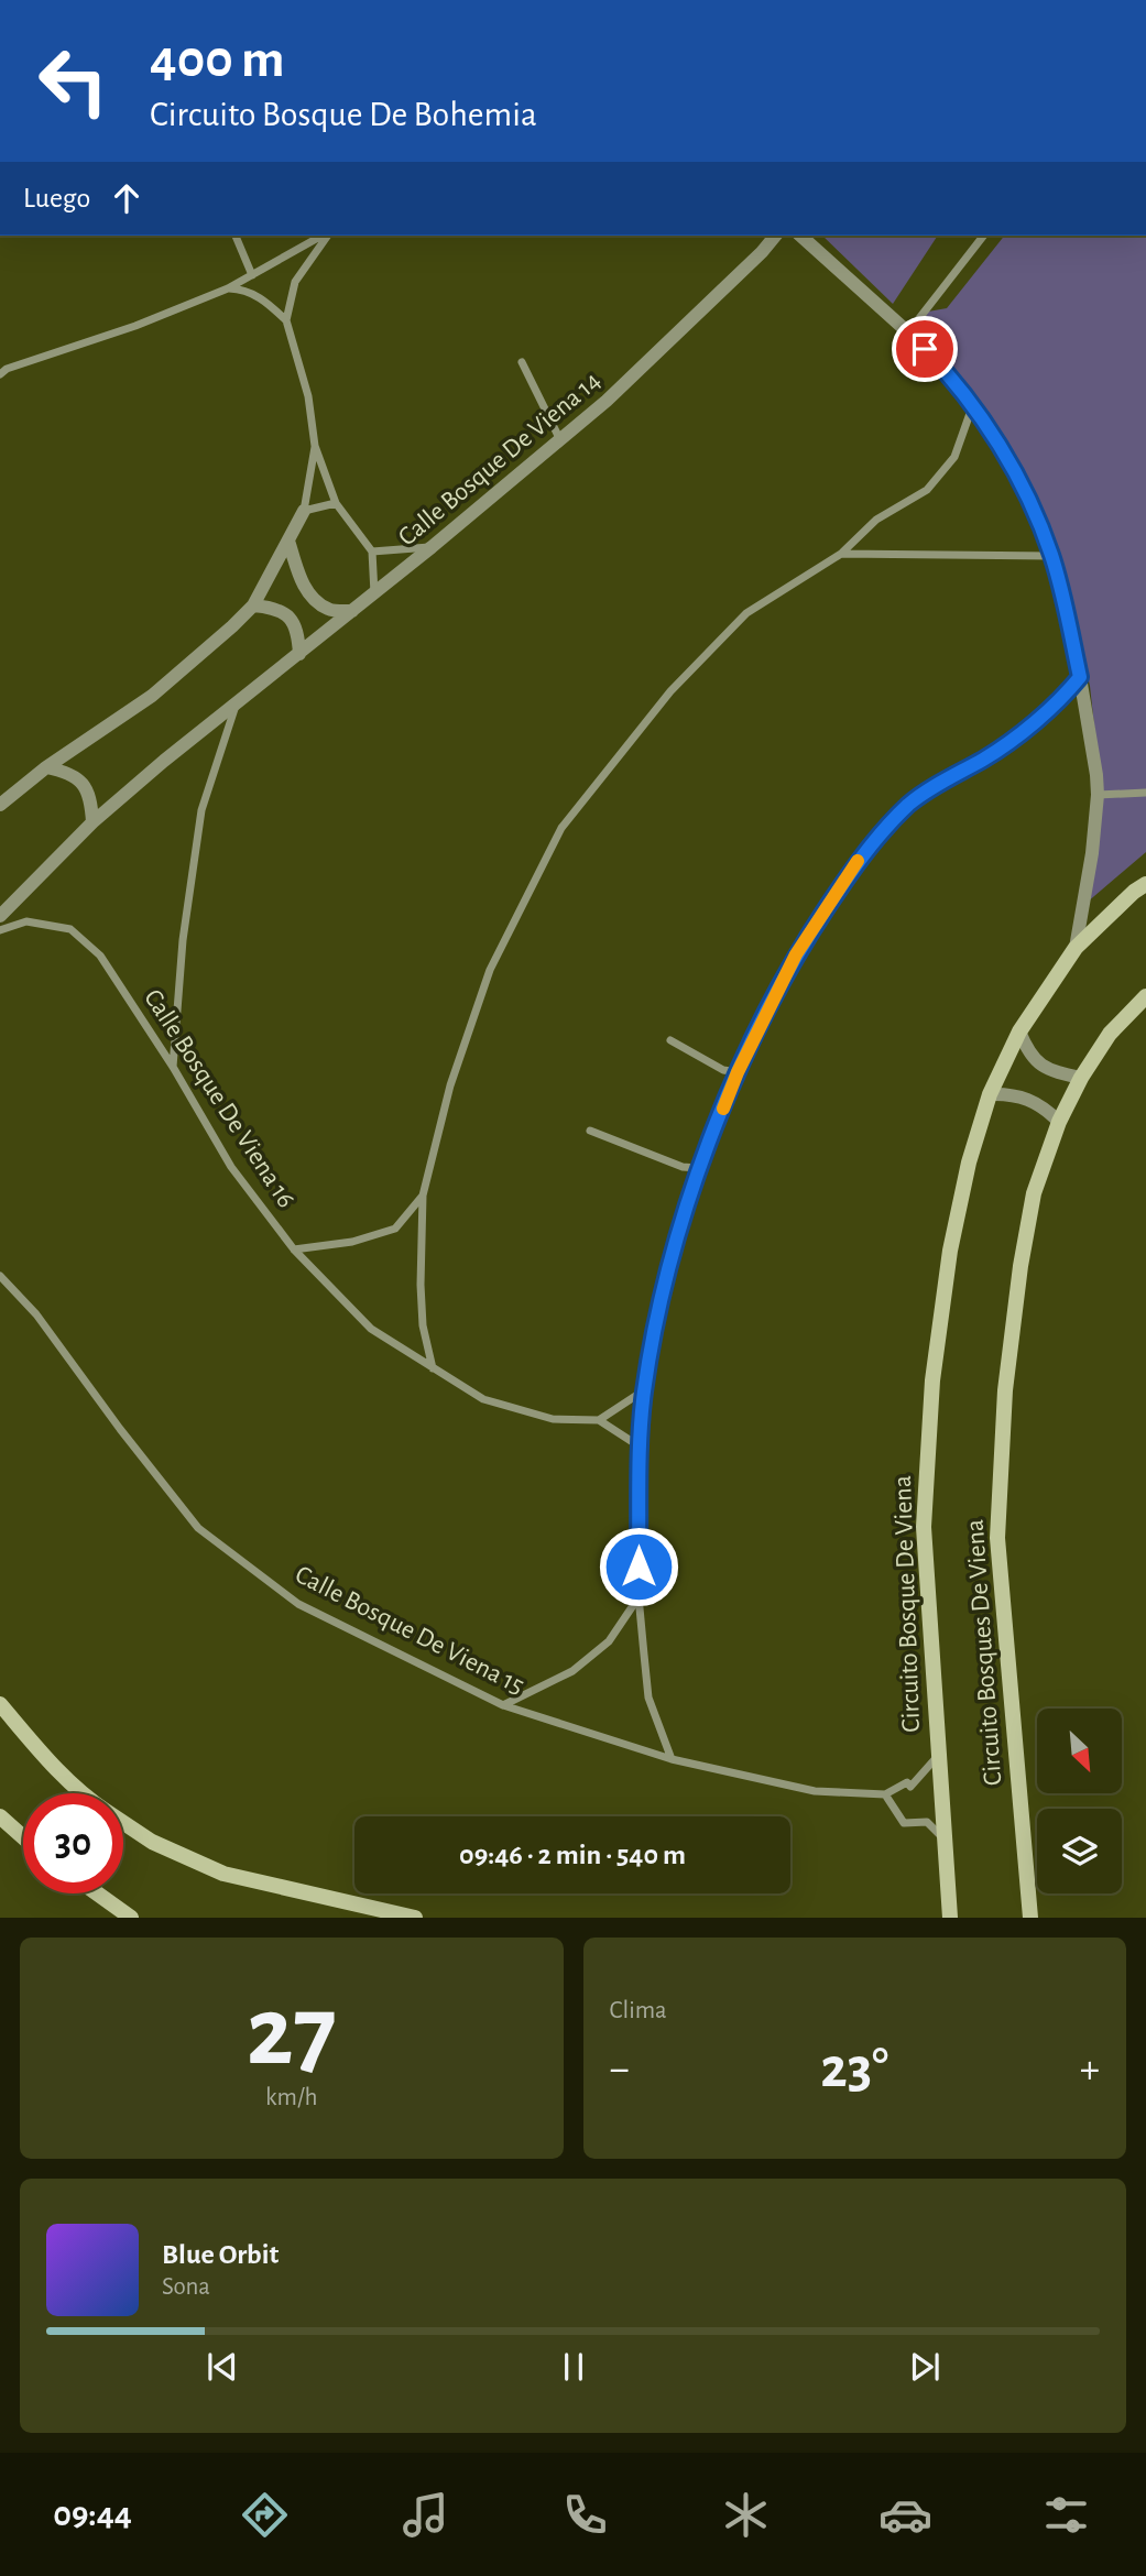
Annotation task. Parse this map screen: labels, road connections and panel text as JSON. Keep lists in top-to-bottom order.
{
  "streets": {
    "main road": ["Circuito Bosque De Viena", "Circuito Bosques De Viena"],
    "street": ["Calle Bosque De Viena 14", "Calle Bosque De Viena 16", "Calle Bosque De Viena 15"]
  },
  "crossings": [
    ["Circuito Bosque De Viena", "Calle Bosque De Viena 15"]
  ],
  "north": "bottom right",
  "page": {
    "turn": ["400 m", "Circuito Bosque De Bohemia"],
    "then": "Luego",
    "limit": "30",
    "trip": "09:46 · 2 min · 540 m",
    "tile": [
      ["27", "km/h"],
      "Clima"
    ],
    "heat": ["−", "23°", "+"],
    "song": ["Blue Orbit", "Sona"],
    "tabs": "09:44"
  }
}
